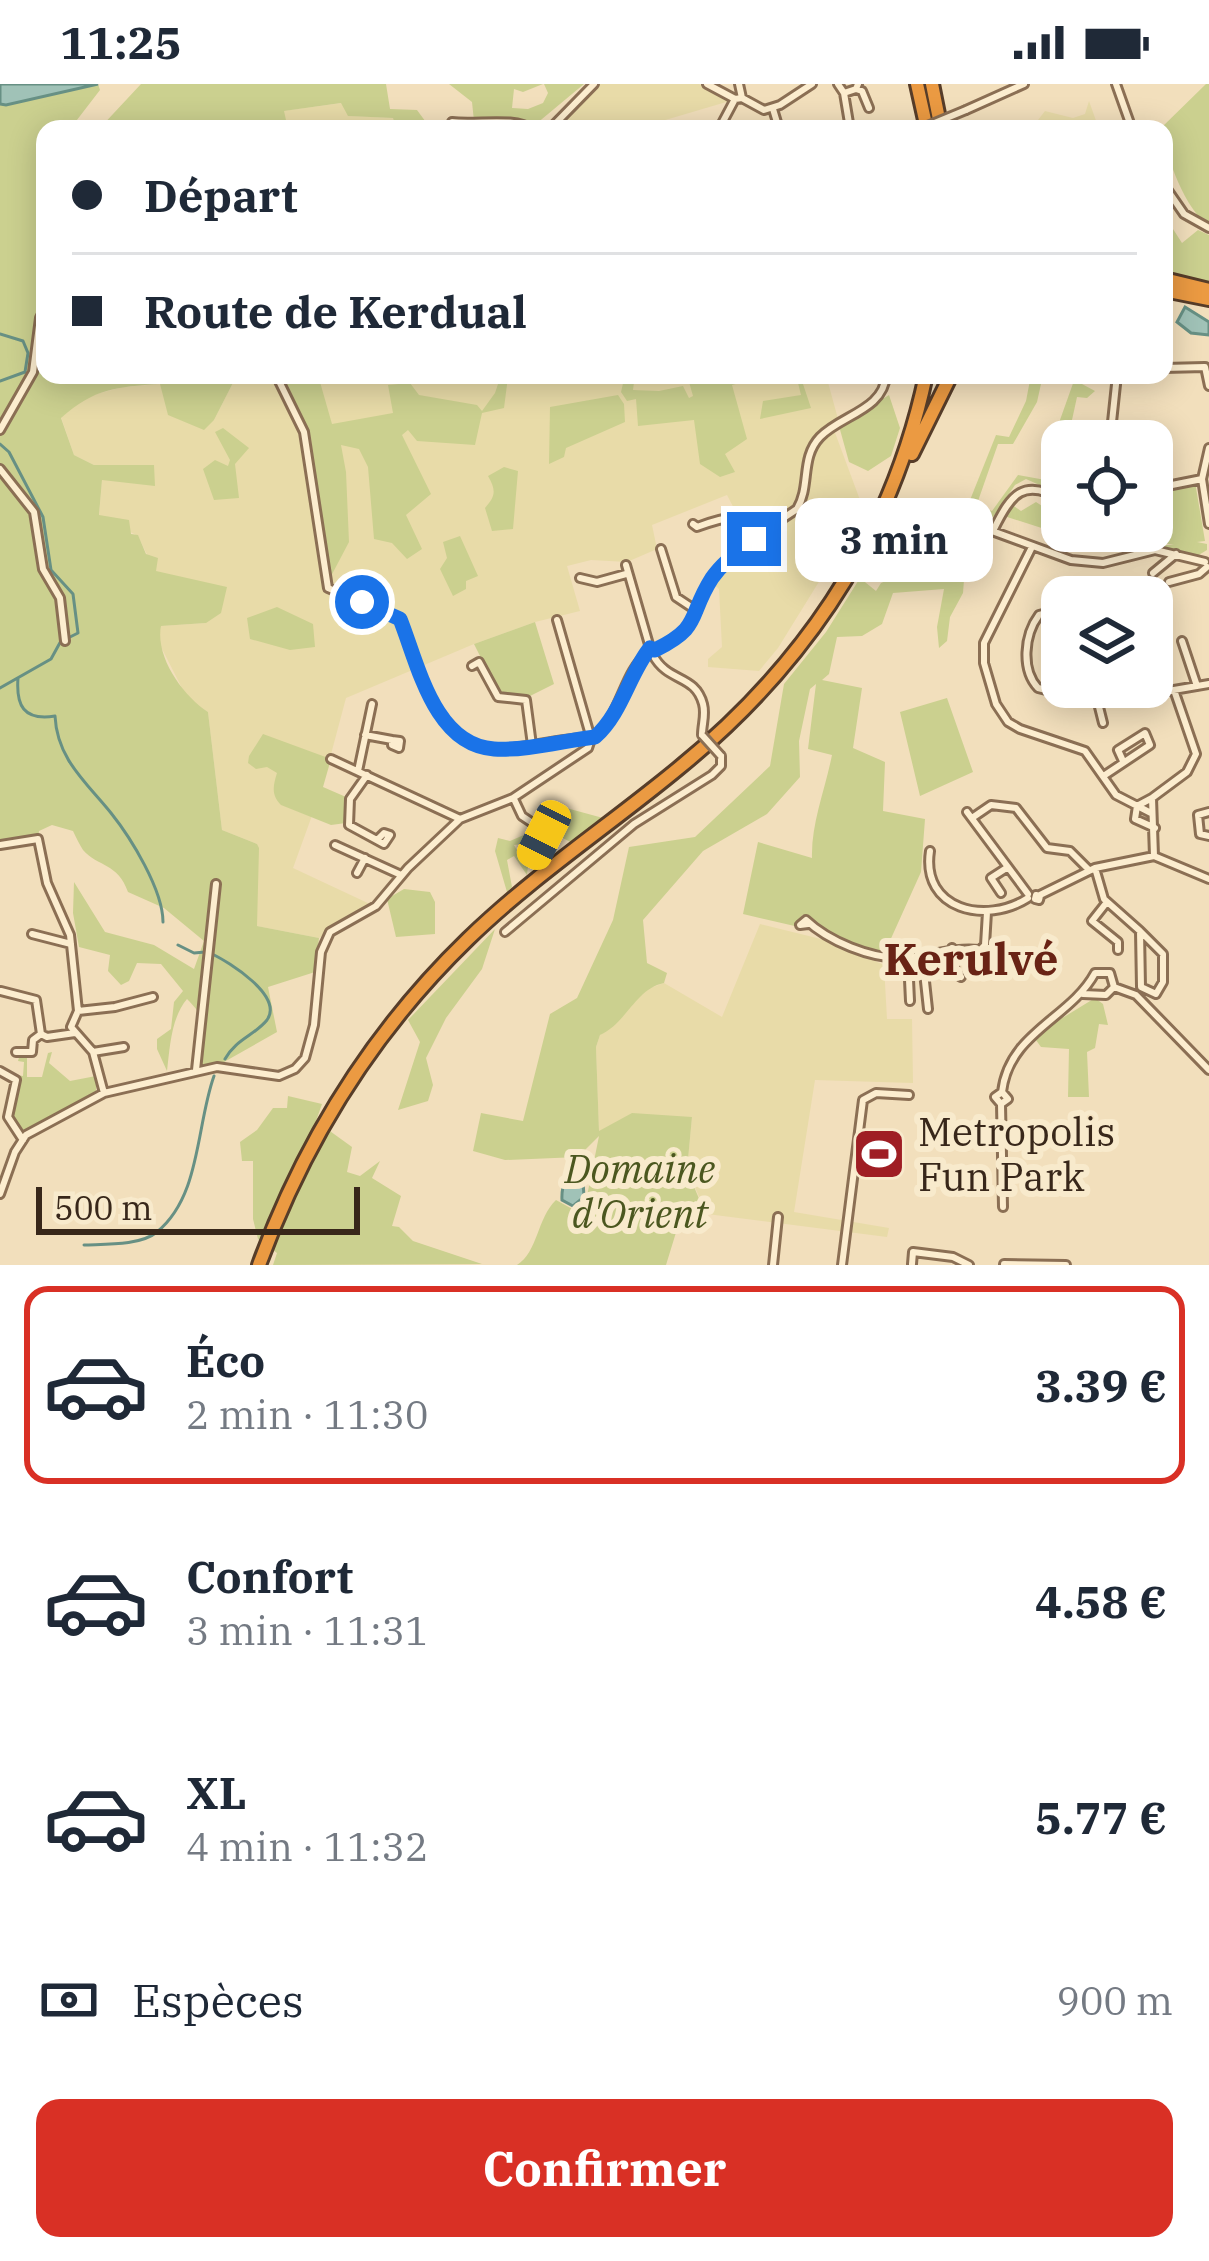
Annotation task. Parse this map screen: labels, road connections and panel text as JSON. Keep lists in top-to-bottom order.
{
  "districts": ["Kerulvé"],
  "parks": ["Domaine d'Orient"],
  "places": {
    "sports": ["Metropolis Fun Park"]
  },
  "scale_bar": "500 m",
  "page": {
    "status": "11:25",
    "banner": ["Départ", "Route de Kerdual"],
    "bubble": "3 min",
    "scale": "500 m",
    "list": [
      {
        "name": "Éco",
        "note": "2 min · 11:30",
        "value": "3.39 €"
      },
      {
        "name": "Confort",
        "note": "3 min · 11:31",
        "value": "4.58 €"
      },
      {
        "name": "XL",
        "note": "4 min · 11:32",
        "value": "5.77 €"
      }
    ],
    "pay": ["Espèces", "900 m"],
    "buttons": "Confirmer"
  }
}
